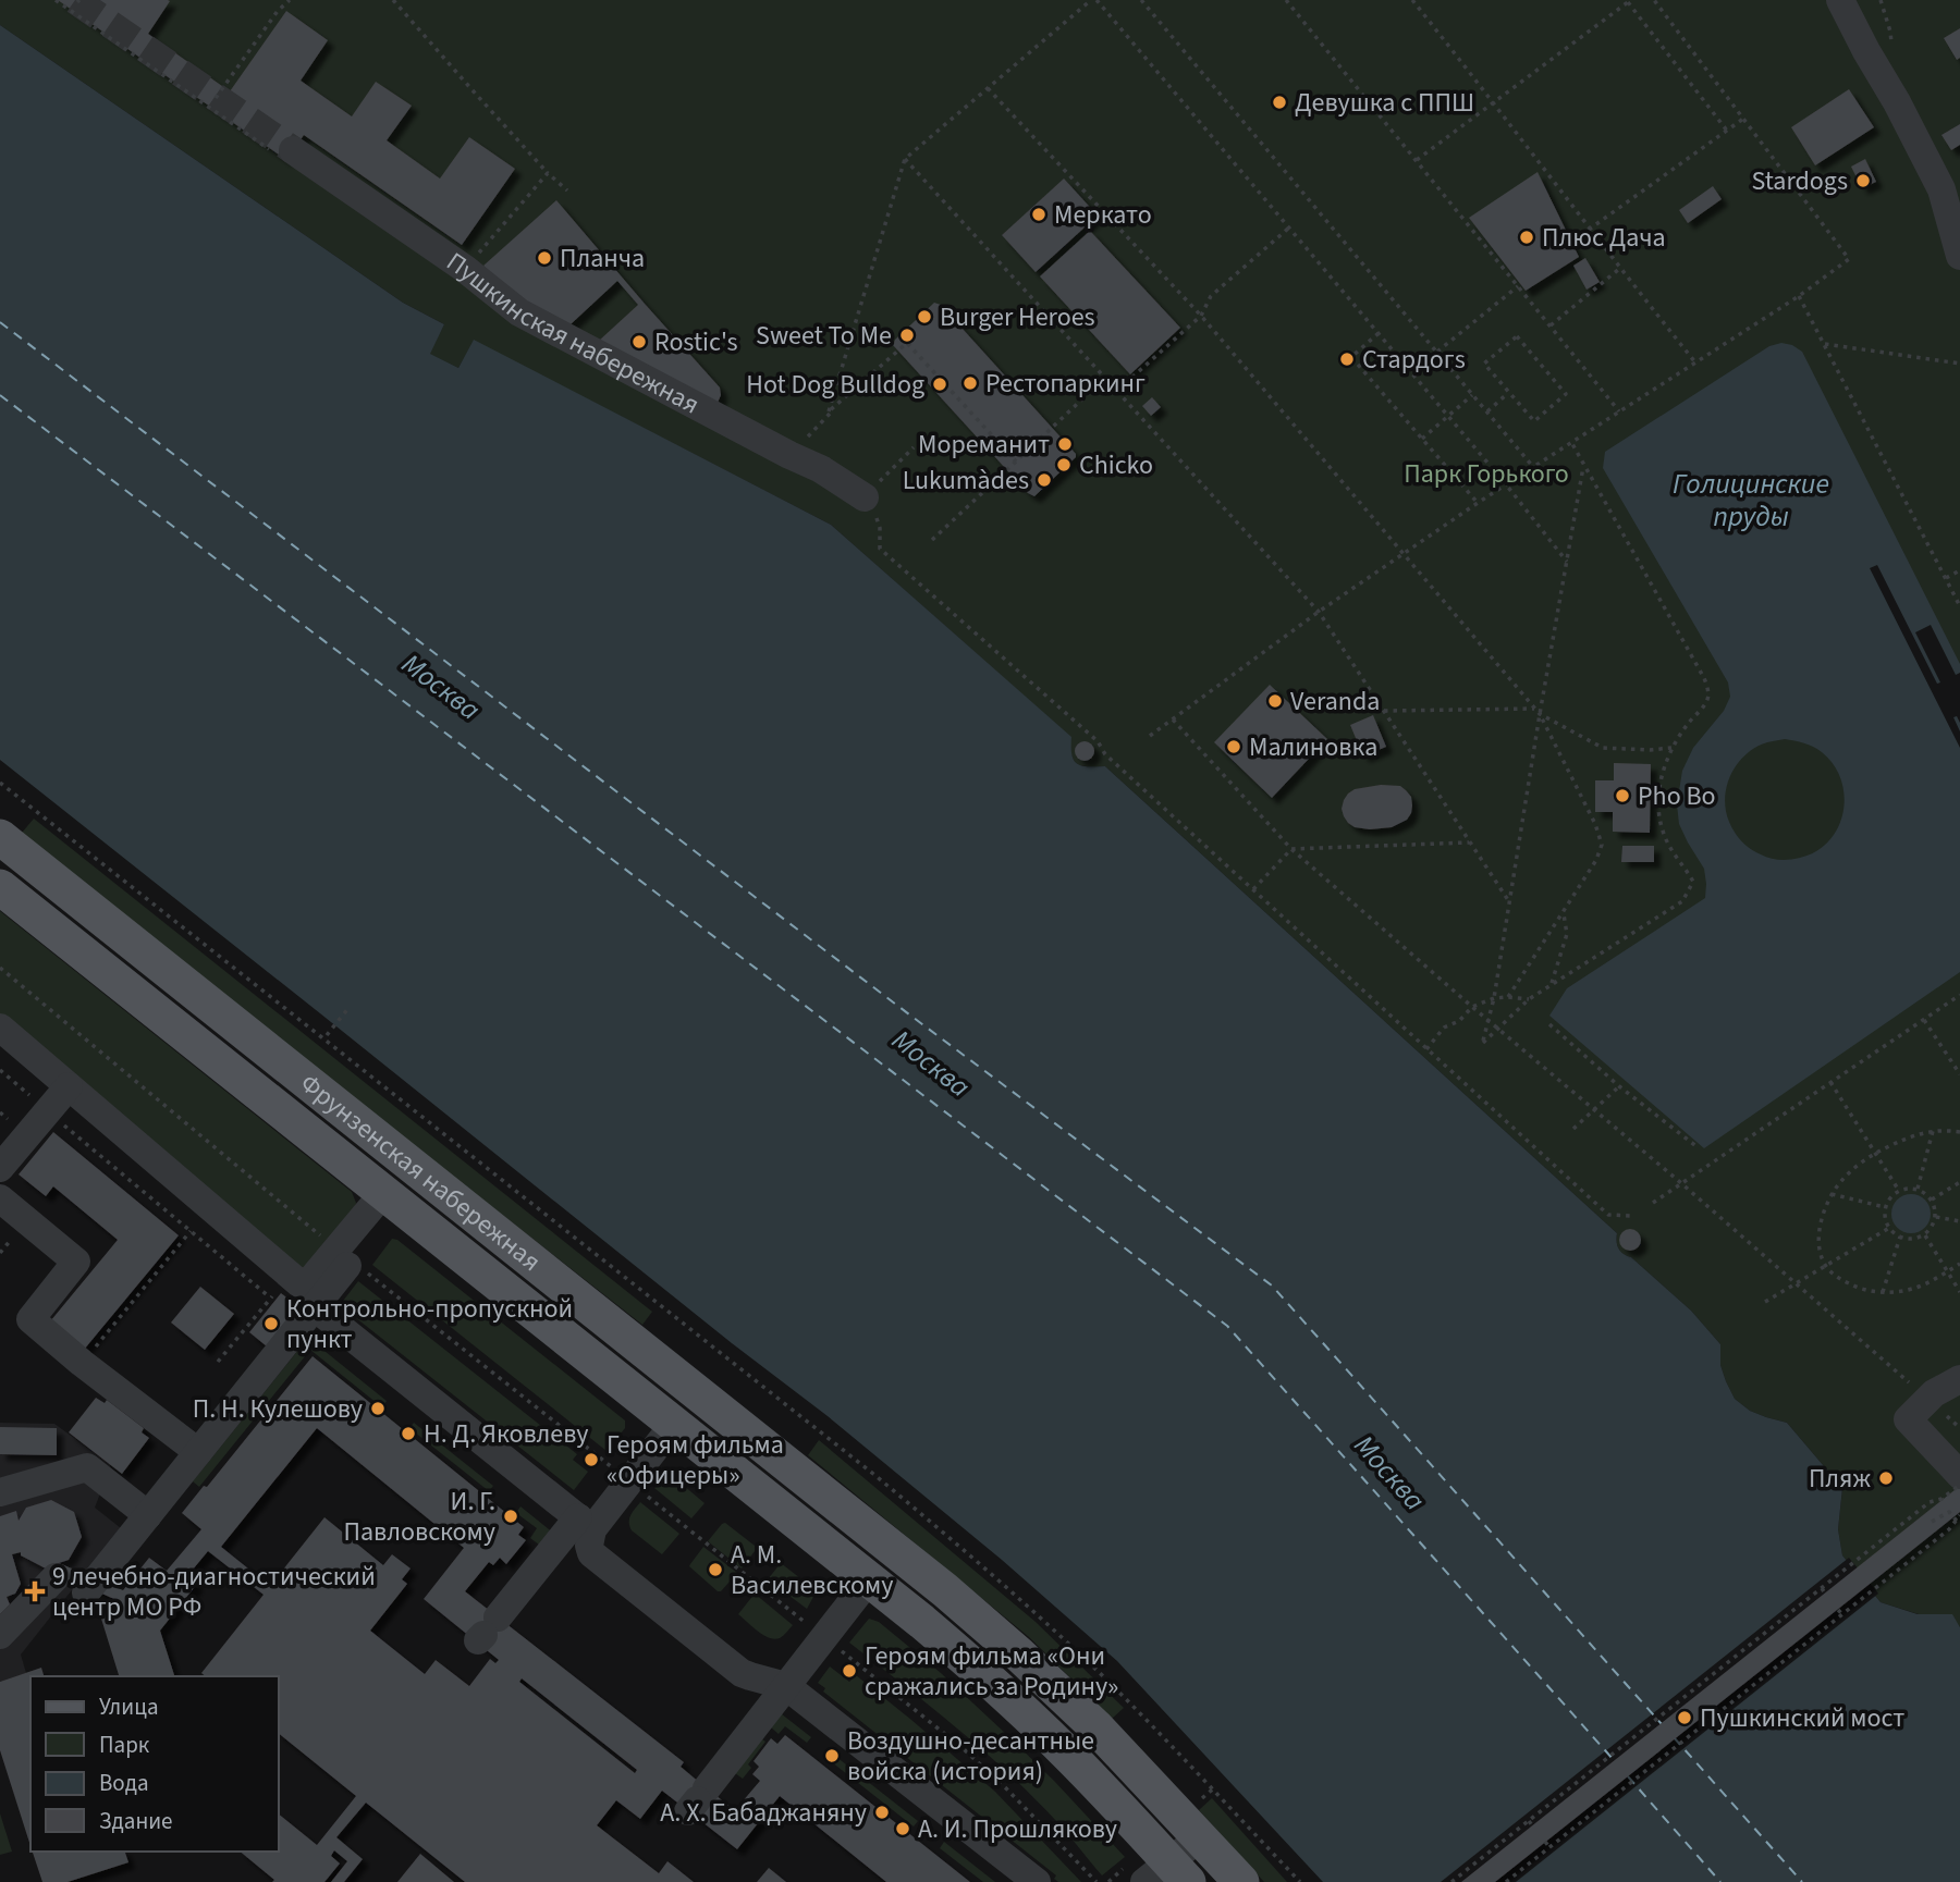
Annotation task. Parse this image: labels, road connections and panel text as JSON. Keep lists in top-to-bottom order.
{
  "streets": {
    "main road": ["Фрунзенская набережная"],
    "street": ["Пушкинская набережная"]
  },
  "water": ["Голицинские пруды", "Москва"],
  "parks": ["Парк Горького"],
  "places": {
    "other": [
      "Девушка с ППШ",
      "Stardogs",
      "Меркато",
      "Плюс Дача",
      "Планча",
      "Burger Heroes",
      "Sweet To Me",
      "Rostic's",
      "Стардогs",
      "Рестопаркинг",
      "Hot Dog Bulldog",
      "Мореманит",
      "Chicko",
      "Lukumàdes",
      "Veranda",
      "Малиновка",
      "Pho Bo",
      "Контрольно-пропускной пункт",
      "П. Н. Кулешову",
      "Н. Д. Яковлеву",
      "Героям фильма «Офицеры»",
      "Пляж",
      "И. Г. Павловскому",
      "А. М. Василевскому",
      "Героям фильма «Они сражались за Родину»",
      "Пушкинский мост",
      "Воздушно-десантные войска (история)",
      "А. Х. Бабаджаняну",
      "А. И. Прошлякову"
    ],
    "health": ["9 лечебно-диагностический центр МО РФ"]
  },
  "legend": [
    "Улица",
    "Парк",
    "Вода",
    "Здание"
  ]
}
